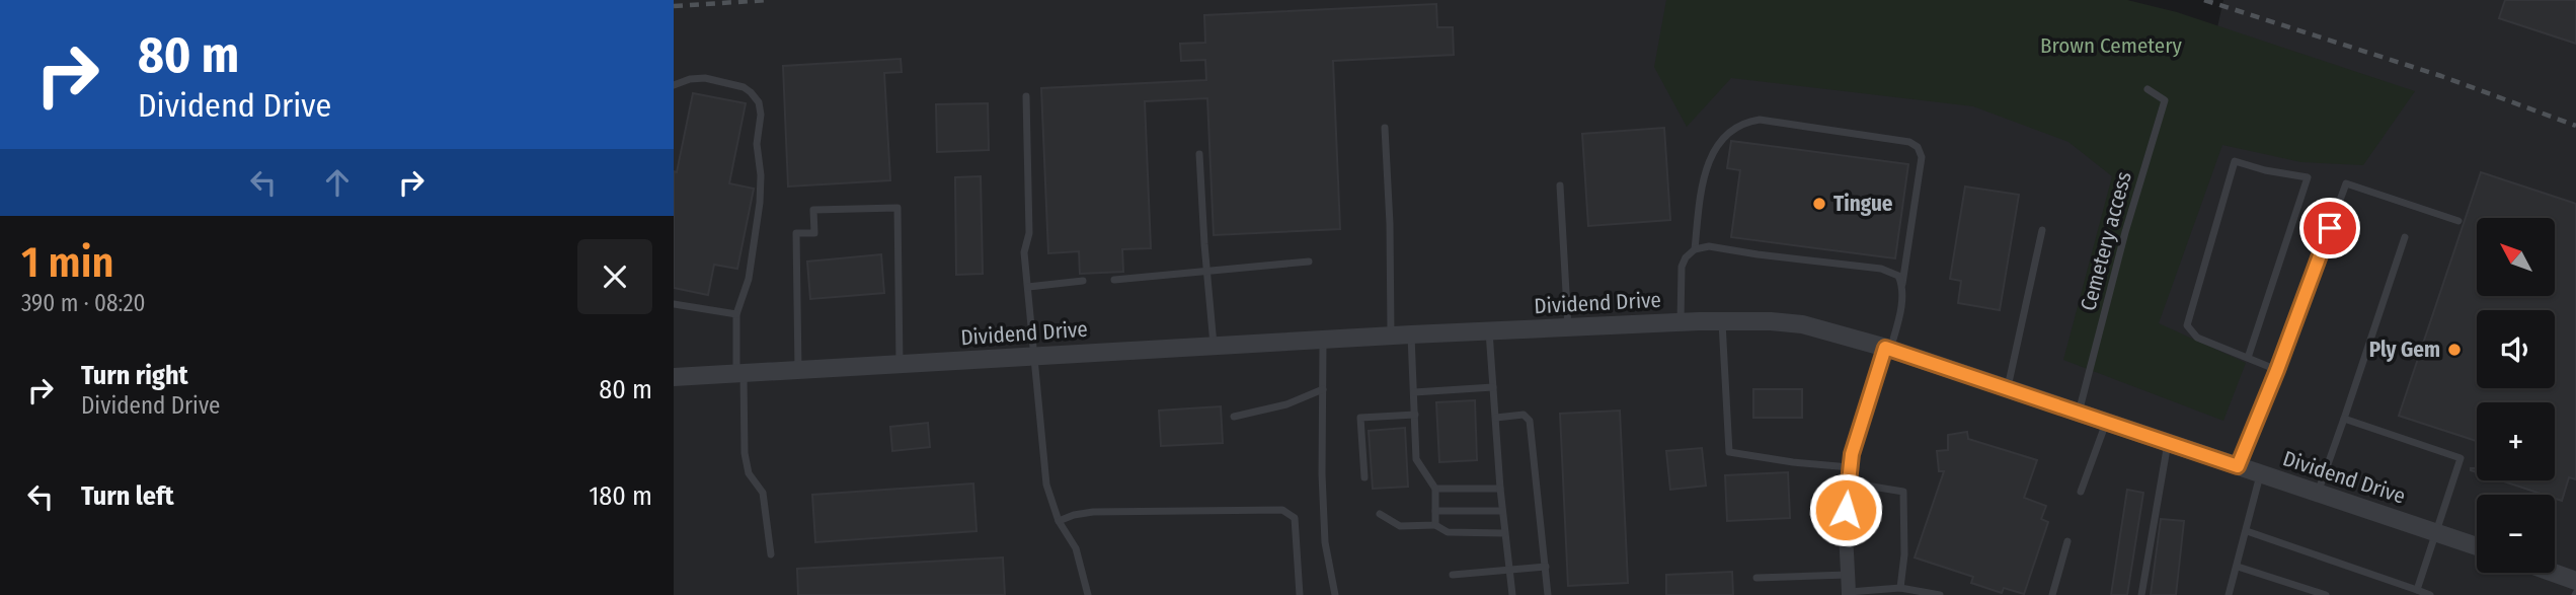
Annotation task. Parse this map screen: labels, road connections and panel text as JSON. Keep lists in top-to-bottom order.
{
  "streets": {
    "street": ["Dividend Drive"],
    "lane": ["Cemetery access"]
  },
  "crossings": [
    ["Cemetery access", "Dividend Drive"]
  ],
  "parks": ["Brown Cemetery"],
  "places": ["Tingue", "Ply Gem"],
  "north": "top left",
  "page": {
    "turn": ["80 m", "Dividend Drive"],
    "heading": ["1 min", "390 m · 08:20"],
    "map_buttons": ["+", "−"],
    "list": [
      {
        "name": "Turn right",
        "note": "Dividend Drive",
        "value": "80 m"
      },
      {
        "name": "Turn left",
        "value": "180 m"
      }
    ]
  }
}
